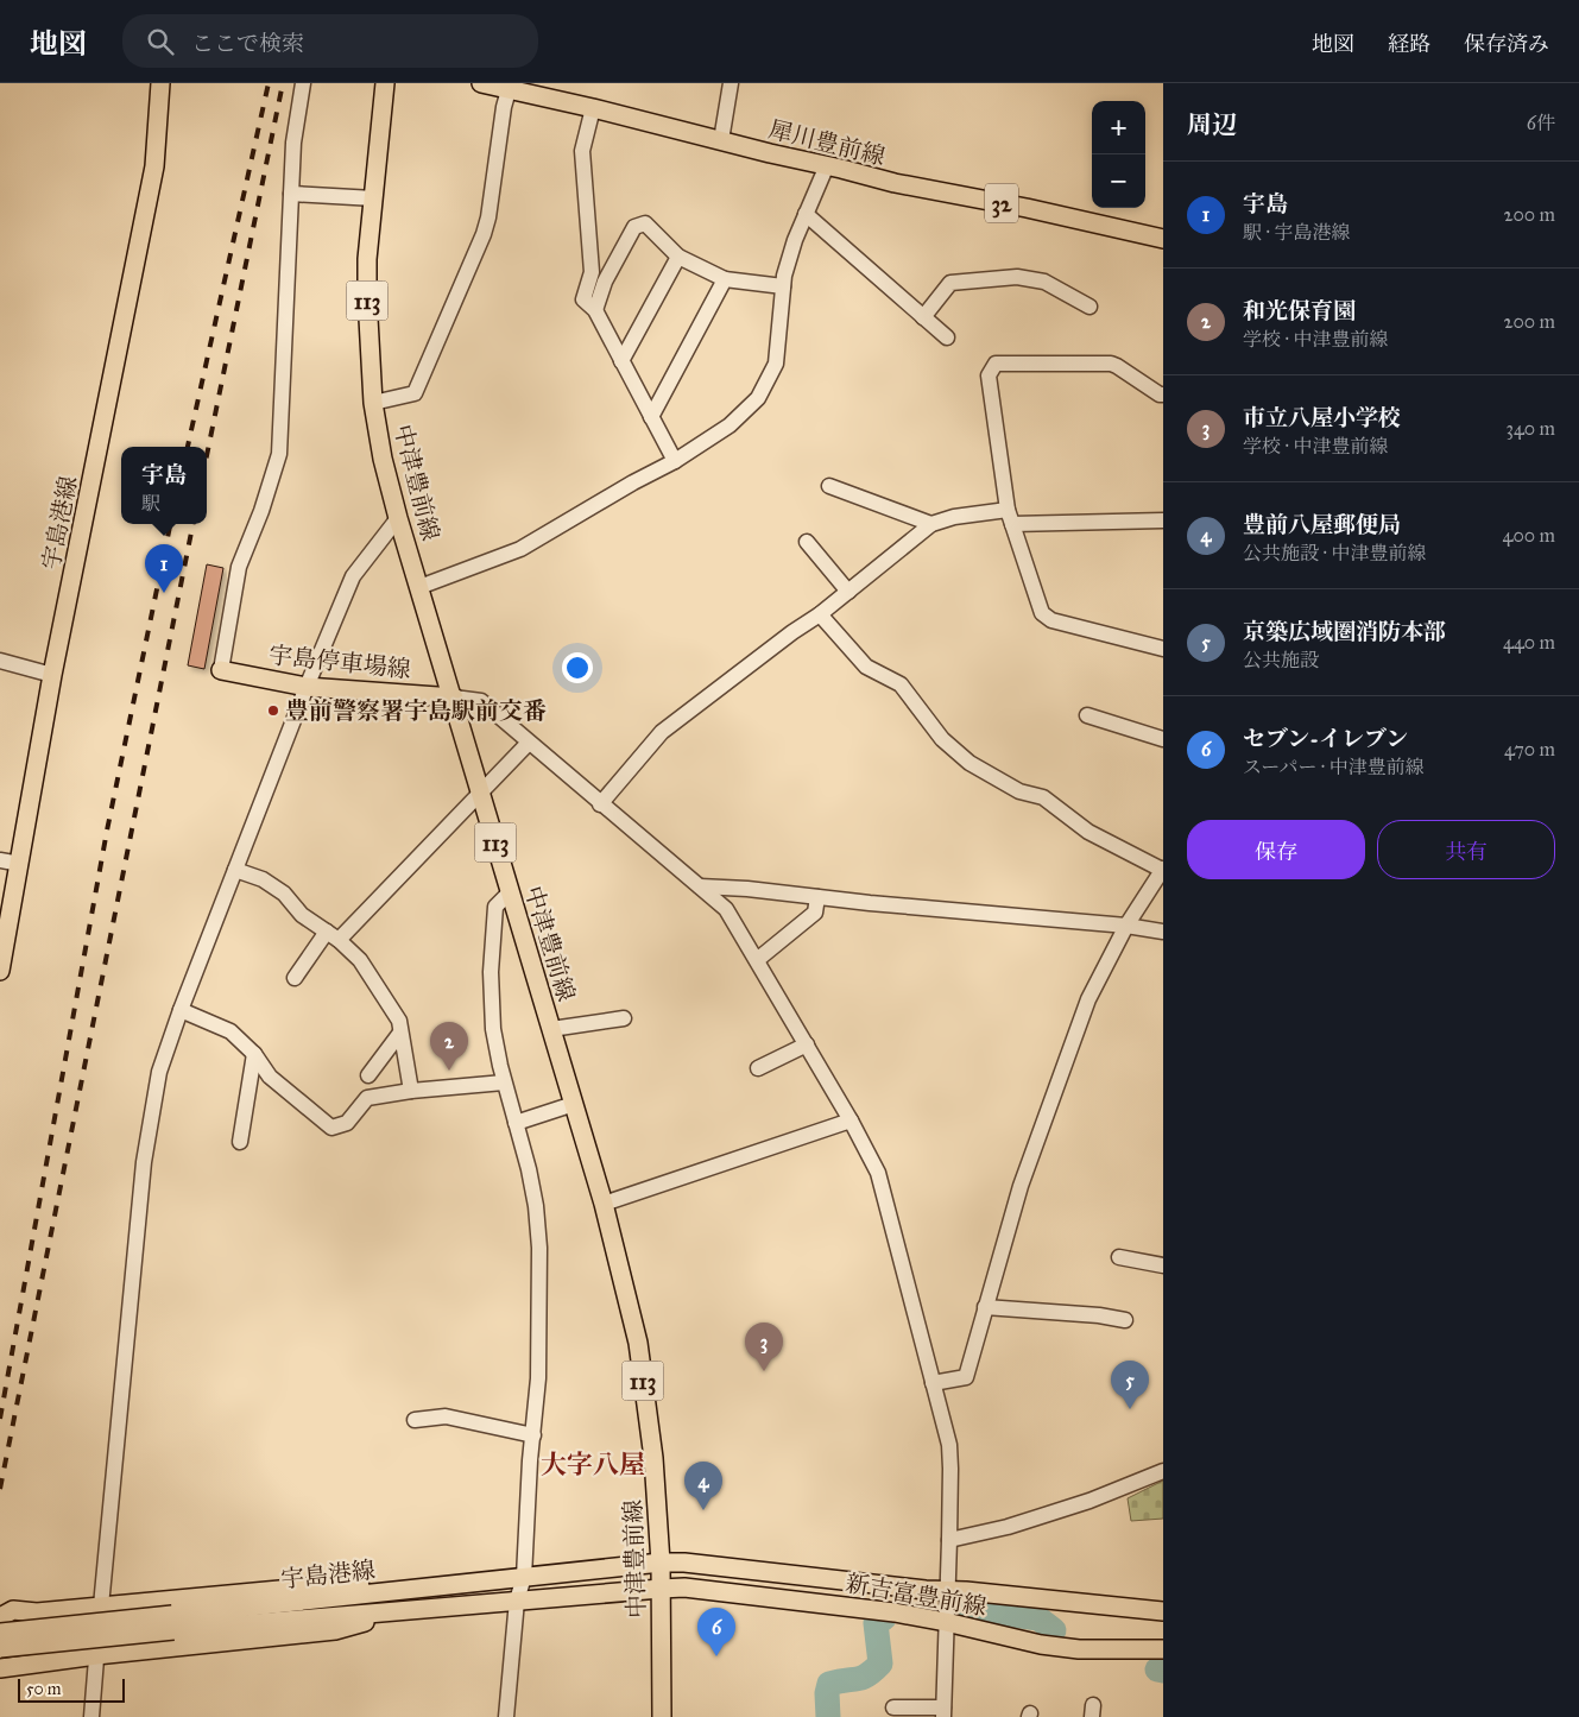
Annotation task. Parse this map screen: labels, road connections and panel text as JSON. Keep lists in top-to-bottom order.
{
  "streets": {
    "main road": [
      "犀川豊前線",
      "32",
      "113",
      "中津豊前線",
      "宇島港線",
      "宇島停車場線",
      "新吉富豊前線"
    ]
  },
  "crossings": [
    ["中津豊前線", "宇島港線"],
    ["中津豊前線", "宇島停車場線"],
    ["中津豊前線", "新吉富豊前線"],
    ["宇島港線", "新吉富豊前線"]
  ],
  "districts": ["大字八屋"],
  "places": ["豊前警察署宇島駅前交番"],
  "scale_bar": "50 m",
  "page": {
    "header": "地図",
    "search": "ここで検索",
    "nav": ["地図", "経路", "保存済み"],
    "heading": ["周辺", "6件"],
    "map_buttons": ["+", "−"],
    "list": [
      {
        "mark": "1",
        "name": "宇島",
        "note": "駅 · 宇島港線",
        "value": "200 m"
      },
      {
        "mark": "2",
        "name": "和光保育園",
        "note": "学校 · 中津豊前線",
        "value": "200 m"
      },
      {
        "mark": "3",
        "name": "市立八屋小学校",
        "note": "学校 · 中津豊前線",
        "value": "340 m"
      },
      {
        "mark": "4",
        "name": "豊前八屋郵便局",
        "note": "公共施設 · 中津豊前線",
        "value": "400 m"
      },
      {
        "mark": "5",
        "name": "京築広域圏消防本部",
        "note": "公共施設",
        "value": "440 m"
      },
      {
        "mark": "6",
        "name": "セブン-イレブン",
        "note": "スーパー · 中津豊前線",
        "value": "470 m"
      }
    ],
    "popup": ["宇島", "駅"],
    "pins": [
      "1",
      "2",
      "3",
      "5",
      "4",
      "6"
    ],
    "buttons": ["保存", "共有"],
    "scale": "50 m"
  }
}
